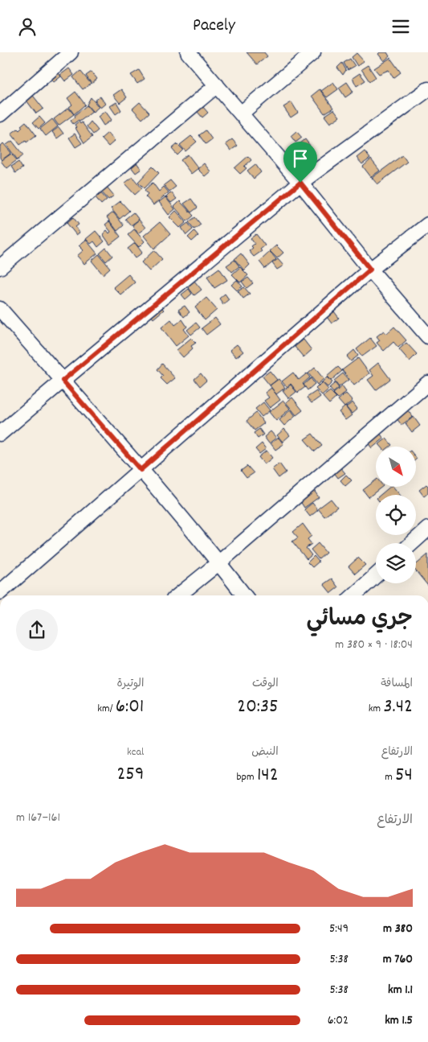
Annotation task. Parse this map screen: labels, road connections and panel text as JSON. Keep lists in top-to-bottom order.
{
  "north": "bottom right",
  "page": {
    "header": "Pacely",
    "heading": ["جري مسائي", "18:04 · 9 × 380 m"],
    "stats": [
      ["المسافة", "3.42 km"],
      ["الوقت", "20:35"],
      ["الوتيرة", "6:01 /km"],
      ["الارتفاع", "54 m"],
      ["النبض", "142 bpm"],
      ["kcal", "259"]
    ],
    "chart": ["الارتفاع", "161–167 m"],
    "list": [
      {
        "name": "380 m",
        "note": "5:49"
      },
      {
        "name": "760 m",
        "note": "5:38"
      },
      {
        "name": "1.1 km",
        "note": "5:38"
      },
      {
        "name": "1.5 km",
        "note": "6:02"
      }
    ]
  }
}
